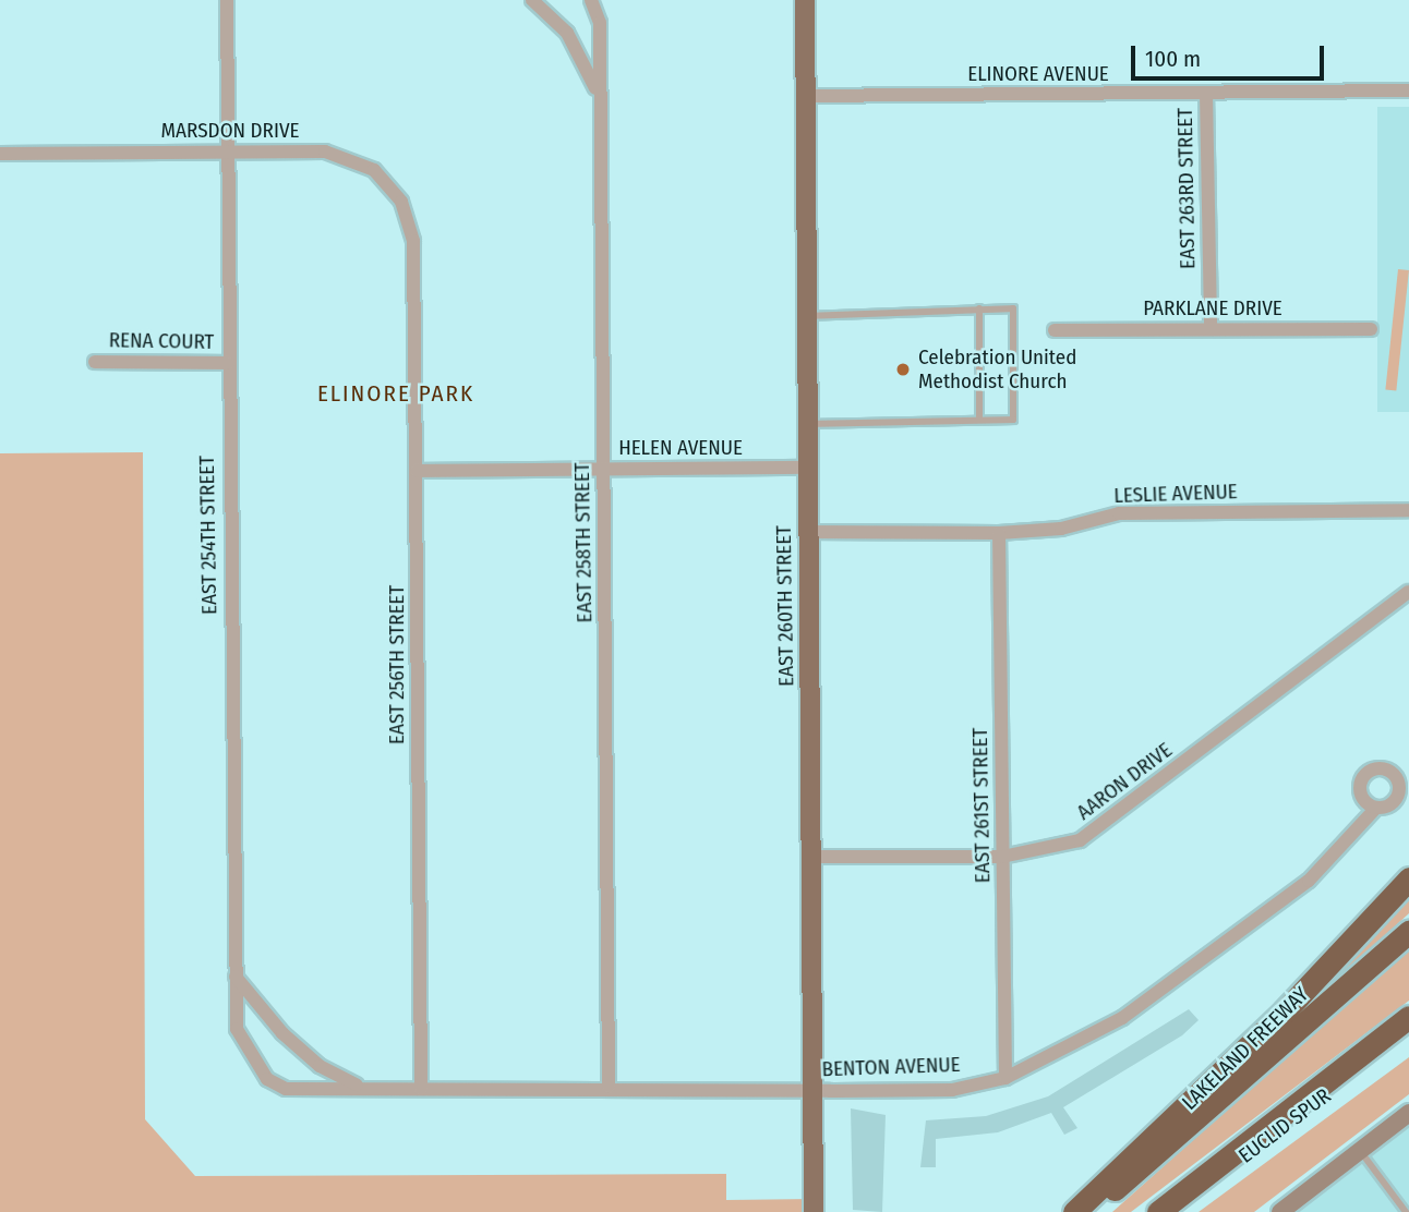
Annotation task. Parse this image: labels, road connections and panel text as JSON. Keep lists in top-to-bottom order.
{
  "streets": {
    "highway": ["LAKELAND FREEWAY", "EUCLID SPUR"],
    "main road": ["EAST 260TH STREET"],
    "street": [
      "ELINORE AVENUE",
      "MARSDON DRIVE",
      "EAST 263RD STREET",
      "PARKLANE DRIVE",
      "RENA COURT",
      "HELEN AVENUE",
      "LESLIE AVENUE",
      "EAST 254TH STREET",
      "EAST 258TH STREET",
      "EAST 256TH STREET",
      "AARON DRIVE",
      "EAST 261ST STREET",
      "BENTON AVENUE"
    ]
  },
  "crossings": [
    ["ELINORE AVENUE", "EAST 263RD STREET"],
    ["ELINORE AVENUE", "EAST 260TH STREET"],
    ["MARSDON DRIVE", "EAST 254TH STREET"],
    ["MARSDON DRIVE", "EAST 256TH STREET"],
    ["EAST 263RD STREET", "PARKLANE DRIVE"],
    ["RENA COURT", "EAST 254TH STREET"],
    ["HELEN AVENUE", "EAST 258TH STREET"],
    ["HELEN AVENUE", "EAST 260TH STREET"],
    ["HELEN AVENUE", "EAST 256TH STREET"],
    ["LESLIE AVENUE", "EAST 260TH STREET"],
    ["LESLIE AVENUE", "EAST 261ST STREET"],
    ["EAST 254TH STREET", "BENTON AVENUE"],
    ["EAST 258TH STREET", "BENTON AVENUE"],
    ["EAST 260TH STREET", "AARON DRIVE"],
    ["EAST 260TH STREET", "BENTON AVENUE"],
    ["EAST 256TH STREET", "BENTON AVENUE"],
    ["AARON DRIVE", "EAST 261ST STREET"],
    ["EAST 261ST STREET", "BENTON AVENUE"]
  ],
  "districts": ["ELINORE PARK"],
  "places": ["Celebration United Methodist Church"],
  "scale_bar": "100 m"
}
